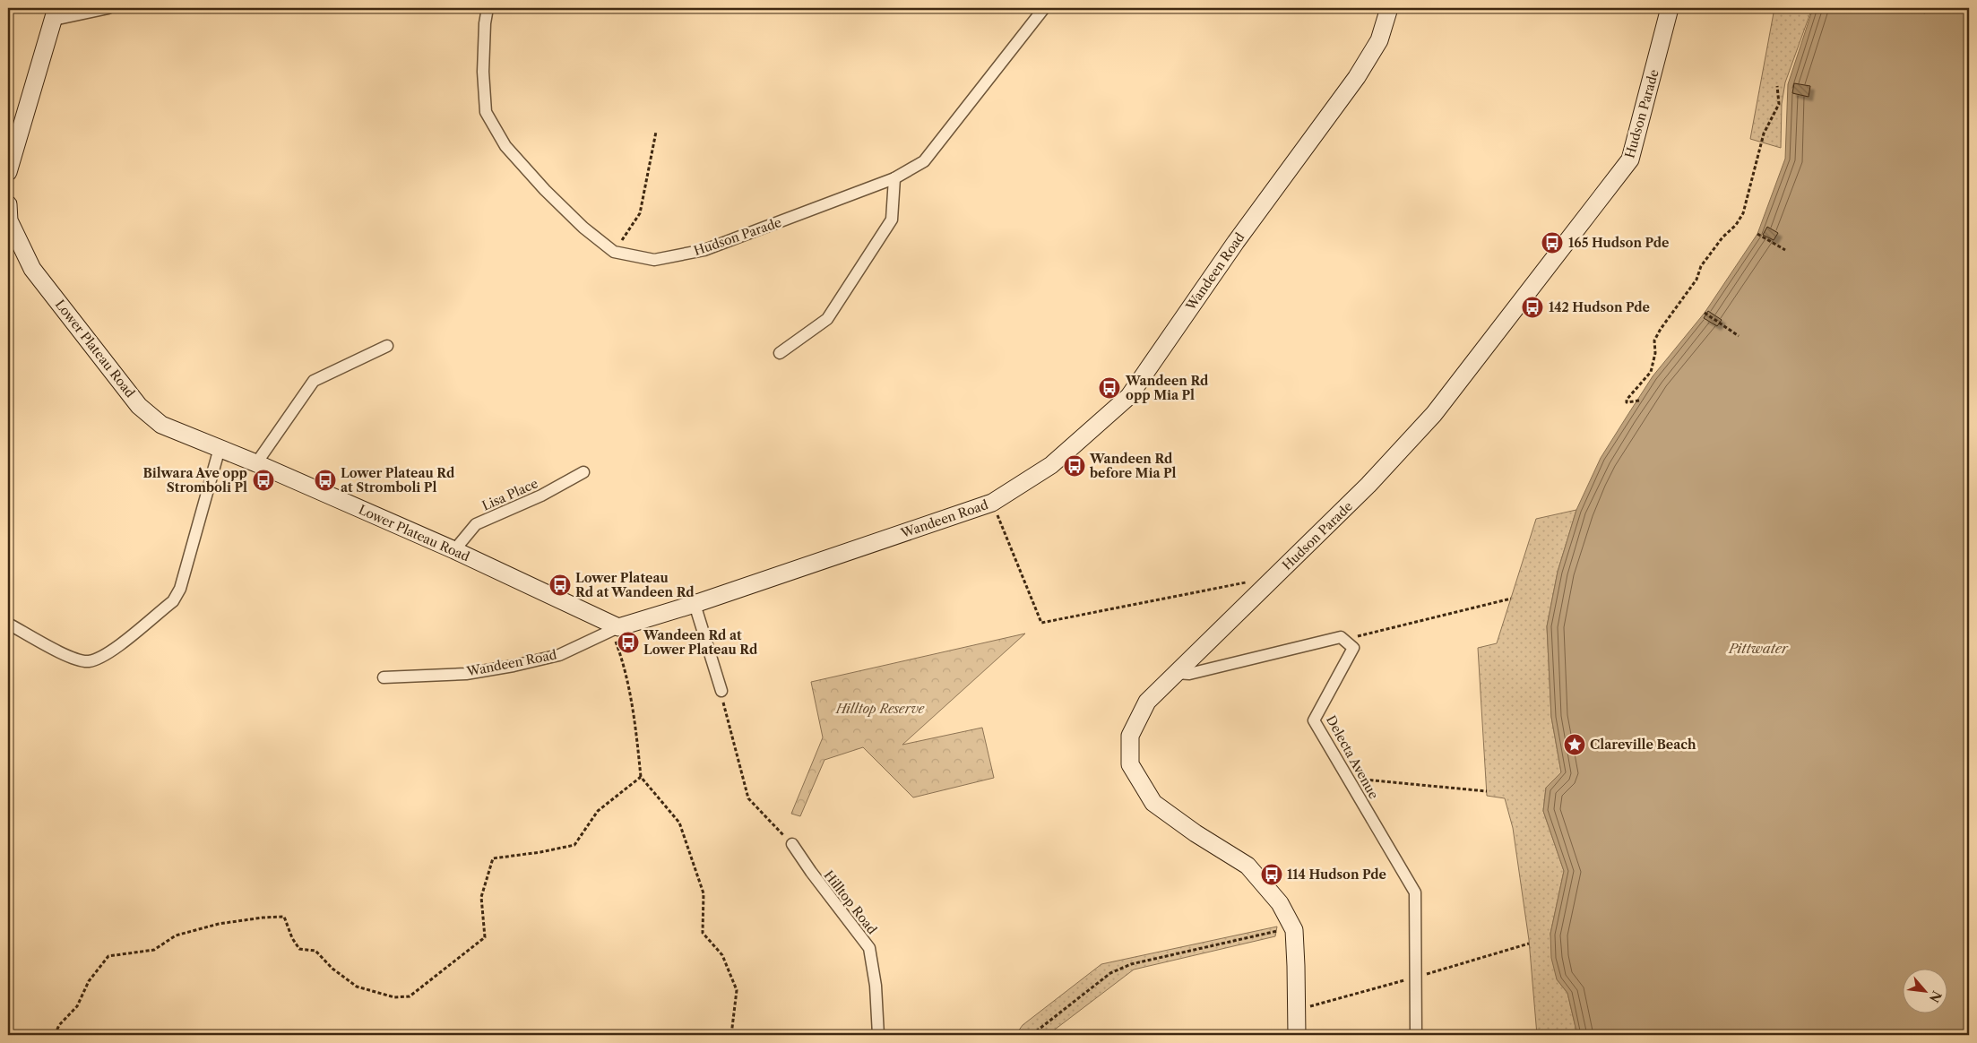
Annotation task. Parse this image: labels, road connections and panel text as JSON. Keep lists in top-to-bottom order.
{
  "streets": {
    "street": [
      "Hudson Parade",
      "Wandeen Road",
      "Lower Plateau Road",
      "Lisa Place",
      "Delecta Avenue",
      "Hilltop Road"
    ]
  },
  "crossings": [
    ["Wandeen Road", "Lower Plateau Road"],
    ["Lower Plateau Road", "Lisa Place"]
  ],
  "water": ["Pittwater"],
  "parks": ["Hilltop Reserve"],
  "places": {
    "bus stop": [
      "165 Hudson Pde",
      "142 Hudson Pde",
      "Wandeen Rd opp Mia Pl",
      "Wandeen Rd before Mia Pl",
      "Bilwara Ave opp Stromboli Pl",
      "Lower Plateau Rd at Stromboli Pl",
      "Lower Plateau Rd at Wandeen Rd",
      "Wandeen Rd at Lower Plateau Rd",
      "114 Hudson Pde"
    ],
    "place": ["Clareville Beach"]
  },
  "north": "bottom right"
}
